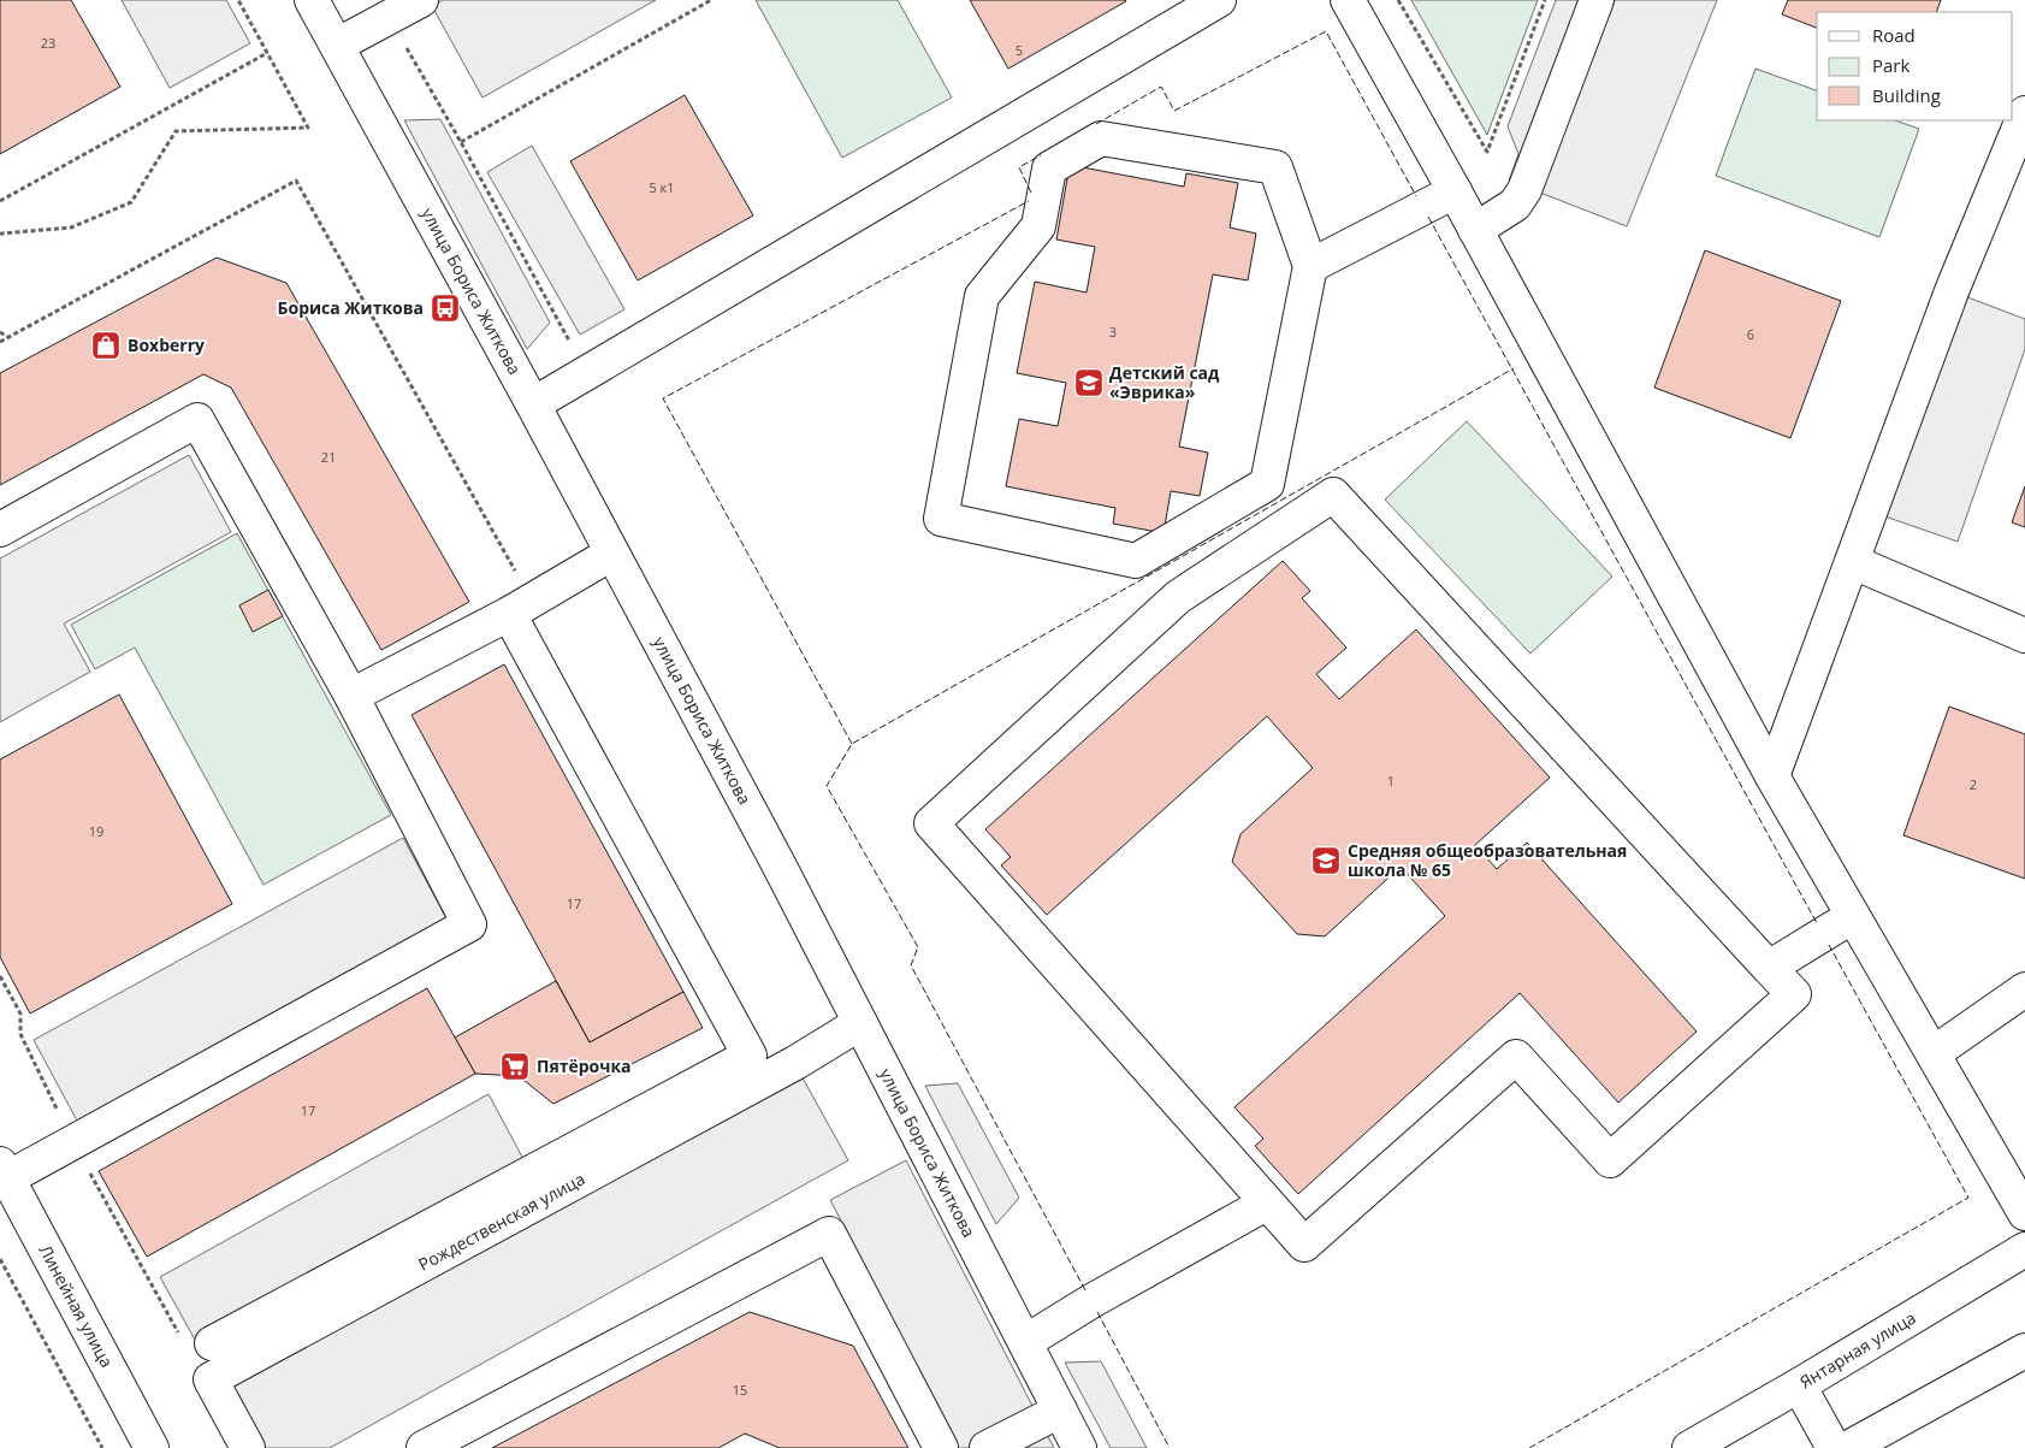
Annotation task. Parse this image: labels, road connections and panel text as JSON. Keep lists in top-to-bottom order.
{
  "streets": {
    "street": [
      "улица Бориса Житкова",
      "Рождественская улица",
      "Линейная улица",
      "Янтарная улица"
    ]
  },
  "crossings": [
    ["улица Бориса Житкова", "Рождественская улица"]
  ],
  "places": {
    "bus stop": ["Бориса Житкова"],
    "shop": ["Boxberry"],
    "school or university": ["Детский сад «Эврика»", "Средняя общеобразовательная школа № 65"],
    "supermarket": ["Пятёрочка"]
  },
  "house_numbers": [
    "23",
    "5",
    "5 к1",
    "3",
    "6",
    "21",
    "1",
    "2",
    "19",
    "17",
    "17",
    "15"
  ],
  "legend": ["Road", "Park", "Building"]
}
